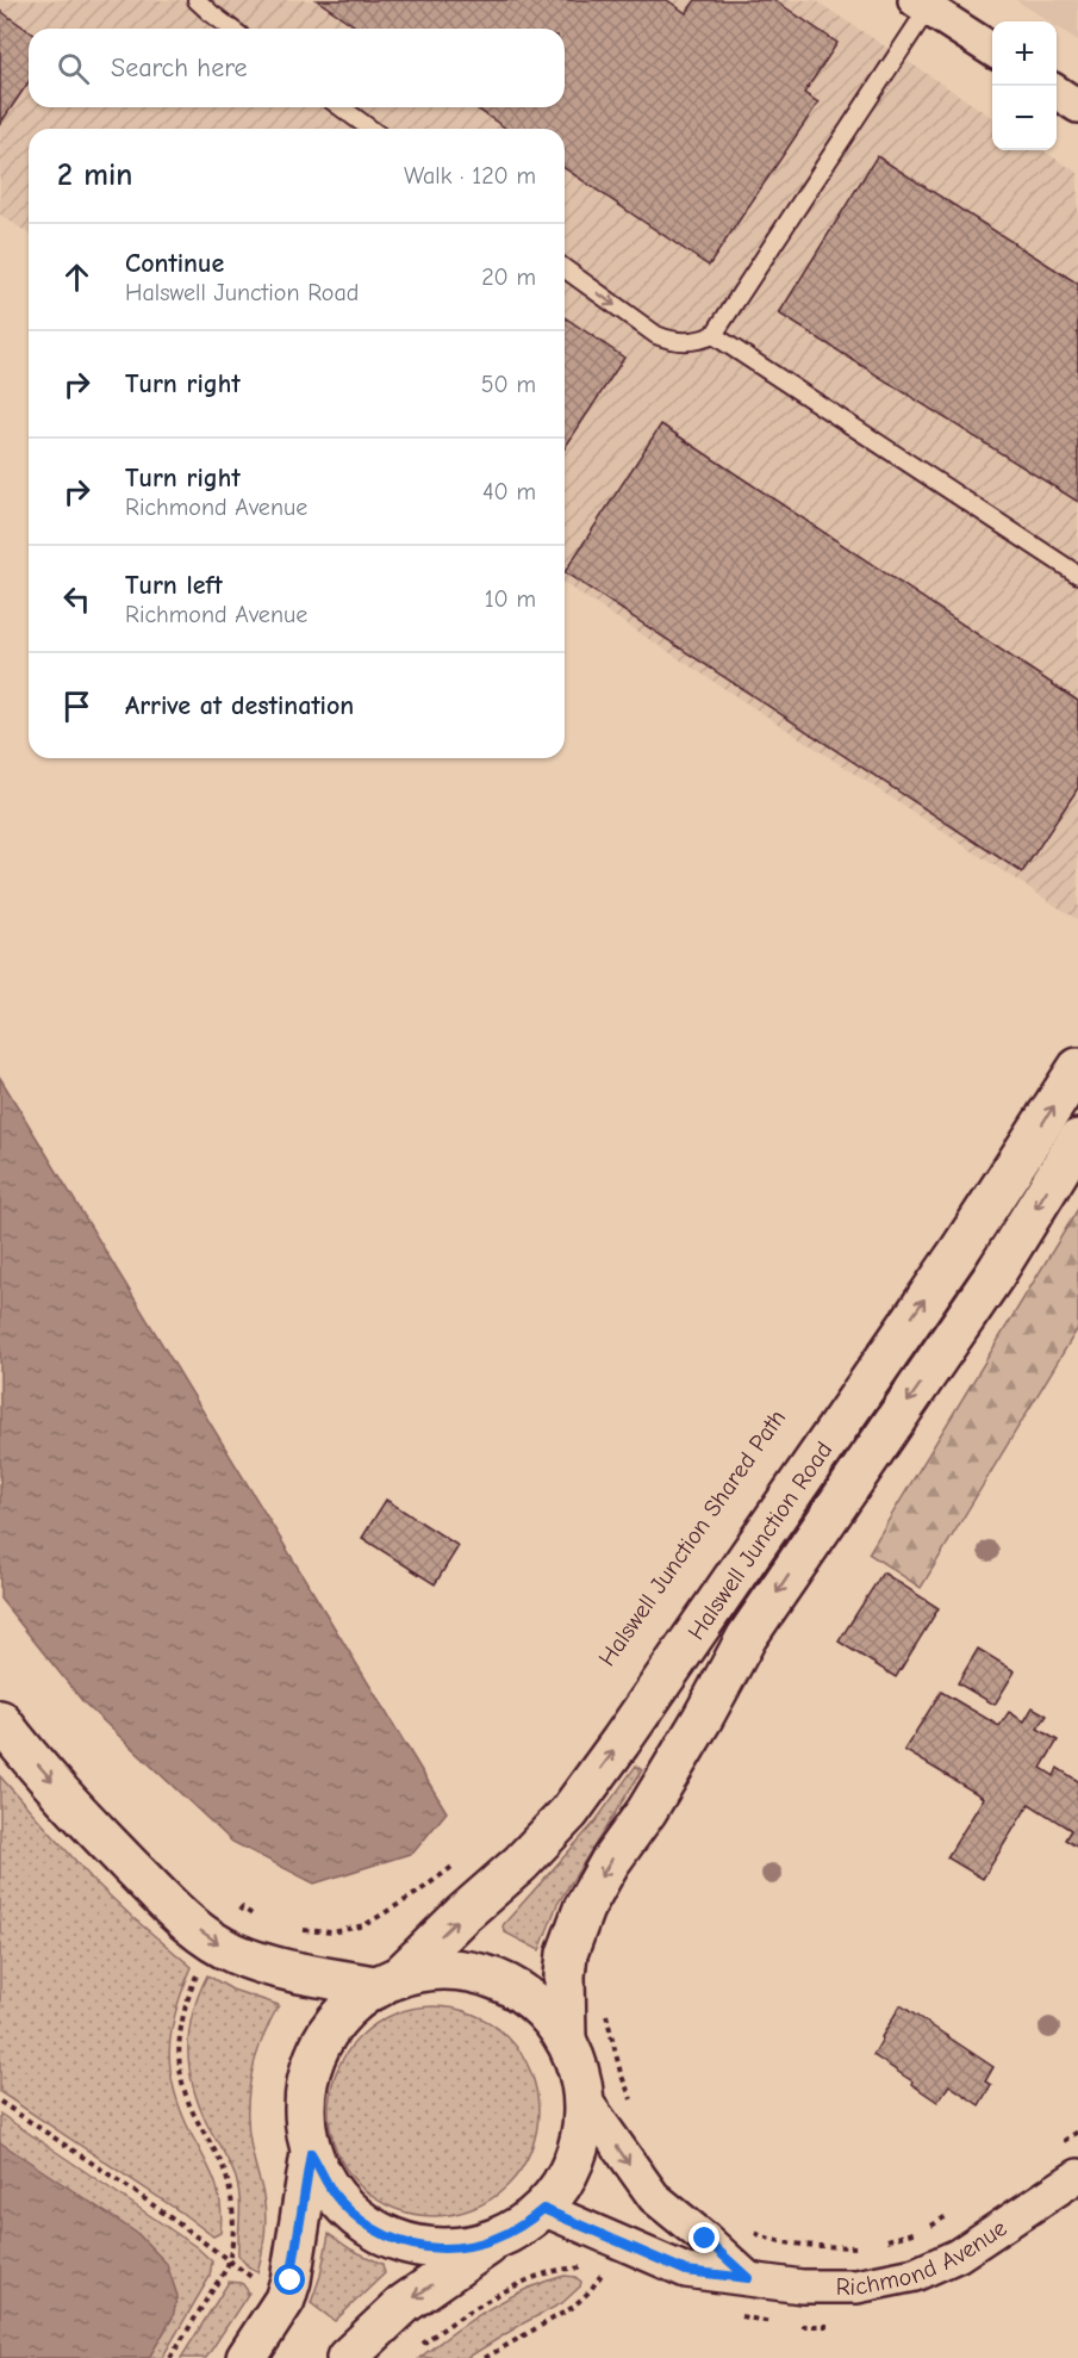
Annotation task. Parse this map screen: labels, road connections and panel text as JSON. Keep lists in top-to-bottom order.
{
  "streets": {
    "main road": ["Halswell Junction Road"],
    "street": ["Richmond Avenue"]
  },
  "page": {
    "map_buttons": ["+", "−"],
    "search": "Search here",
    "heading": ["2 min", "Walk · 120 m"],
    "list": [
      ["Continue", "Halswell Junction Road", "20 m"],
      ["Turn right", "50 m"],
      ["Turn right", "Richmond Avenue", "40 m"],
      ["Turn left", "Richmond Avenue", "10 m"],
      "Arrive at destination"
    ]
  }
}
